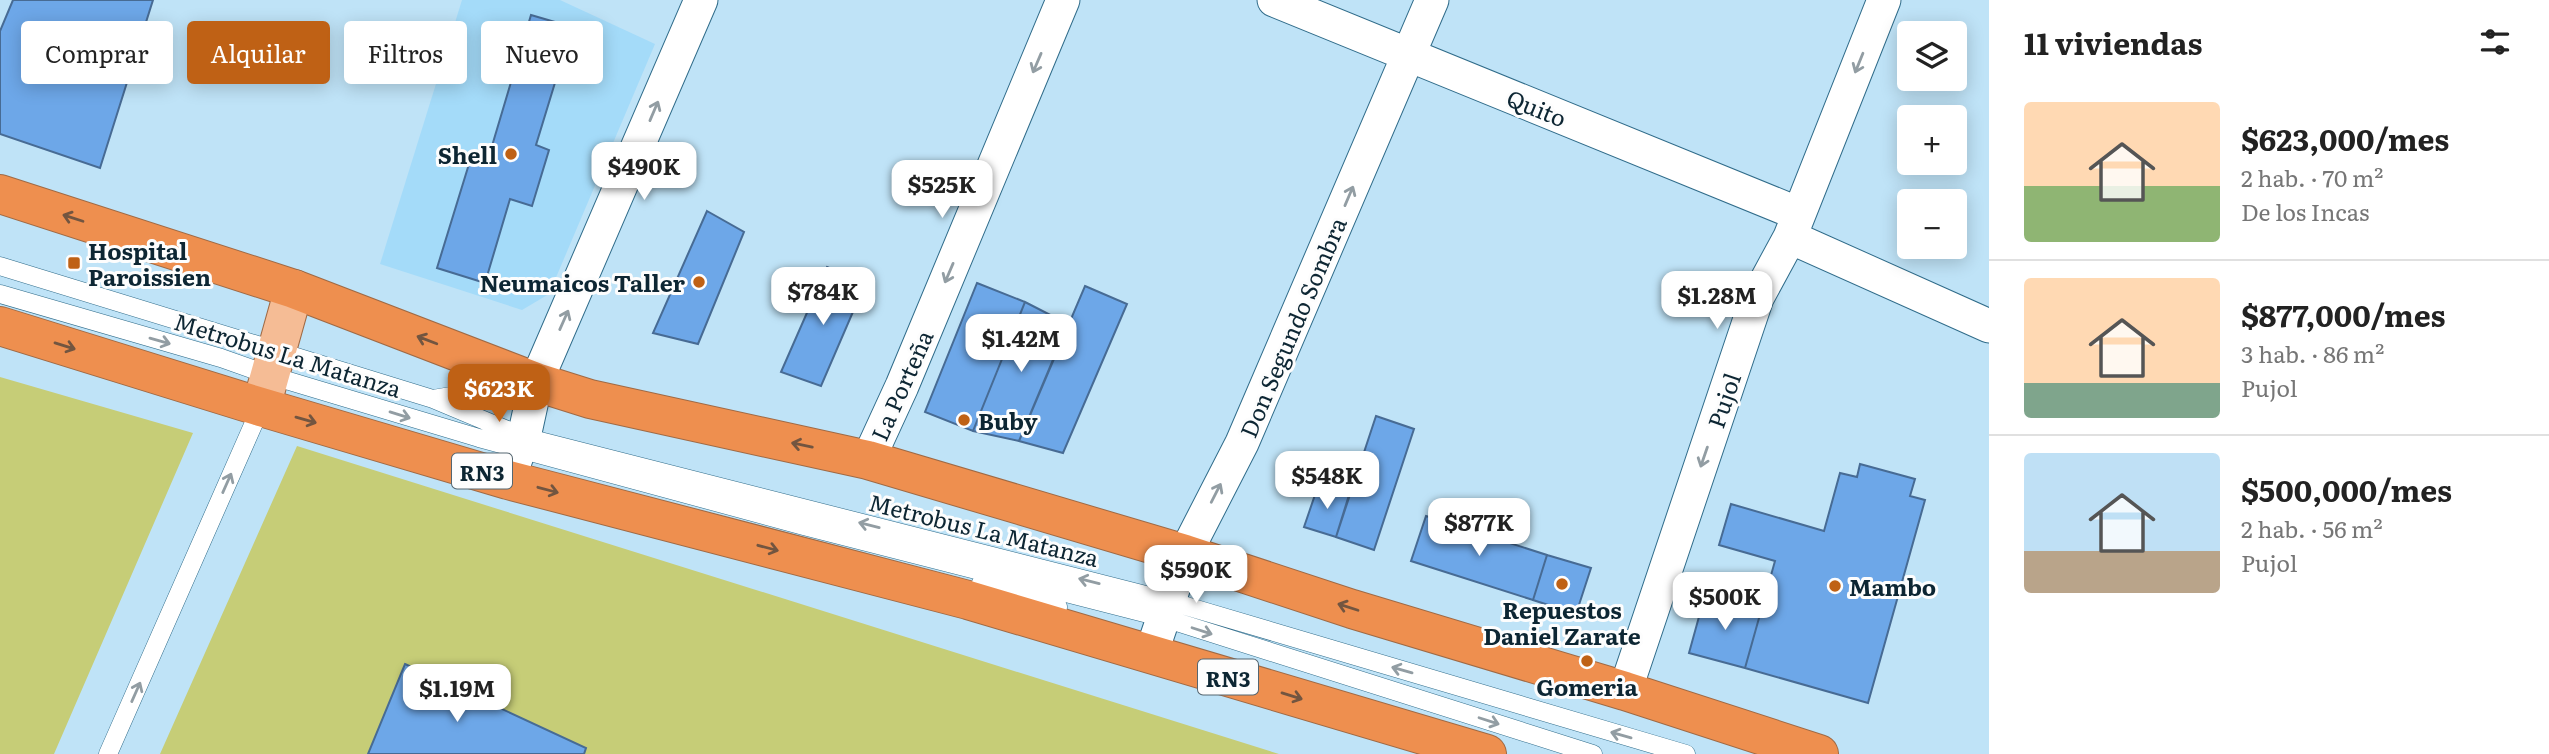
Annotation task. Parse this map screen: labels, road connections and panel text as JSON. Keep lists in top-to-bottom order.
{
  "streets": {
    "highway": ["RN3"],
    "street": [
      "Quito",
      "Don Segundo Sombra",
      "La Porteña",
      "Pujol"
    ],
    "lane": ["Metrobus La Matanza"]
  },
  "crossings": [
    ["Quito", "Don Segundo Sombra"],
    ["Quito", "Pujol"],
    ["Don Segundo Sombra", "Metrobus La Matanza"],
    ["Don Segundo Sombra", "RN3"],
    ["Metrobus La Matanza", "RN3"]
  ],
  "one_way": ["Don Segundo Sombra", "La Porteña", "Pujol"],
  "places": {
    "other": [
      "Shell",
      "Neumaicos Taller",
      "Buby",
      "Repuestos Daniel Zarate",
      "Mambo",
      "Gomeria"
    ],
    "transit": ["Hospital Paroissien"]
  },
  "page": {
    "heading": "11 viviendas",
    "map_buttons": ["+", "−"],
    "chip": [
      "Comprar",
      "Alquilar",
      "Filtros",
      "Nuevo"
    ],
    "list": [
      {
        "name": "$623,000/mes",
        "note": "2 hab. · 70 m² · De los Incas"
      },
      {
        "name": "$877,000/mes",
        "note": "3 hab. · 86 m² · Pujol"
      },
      {
        "name": "$500,000/mes",
        "note": "2 hab. · 56 m² · Pujol"
      }
    ],
    "price": [
      "$490K",
      "$525K",
      "$784K",
      "$1.28M",
      "$1.42M",
      "$623K",
      "$548K",
      "$877K",
      "$590K",
      "$500K",
      "$1.19M"
    ]
  }
}
